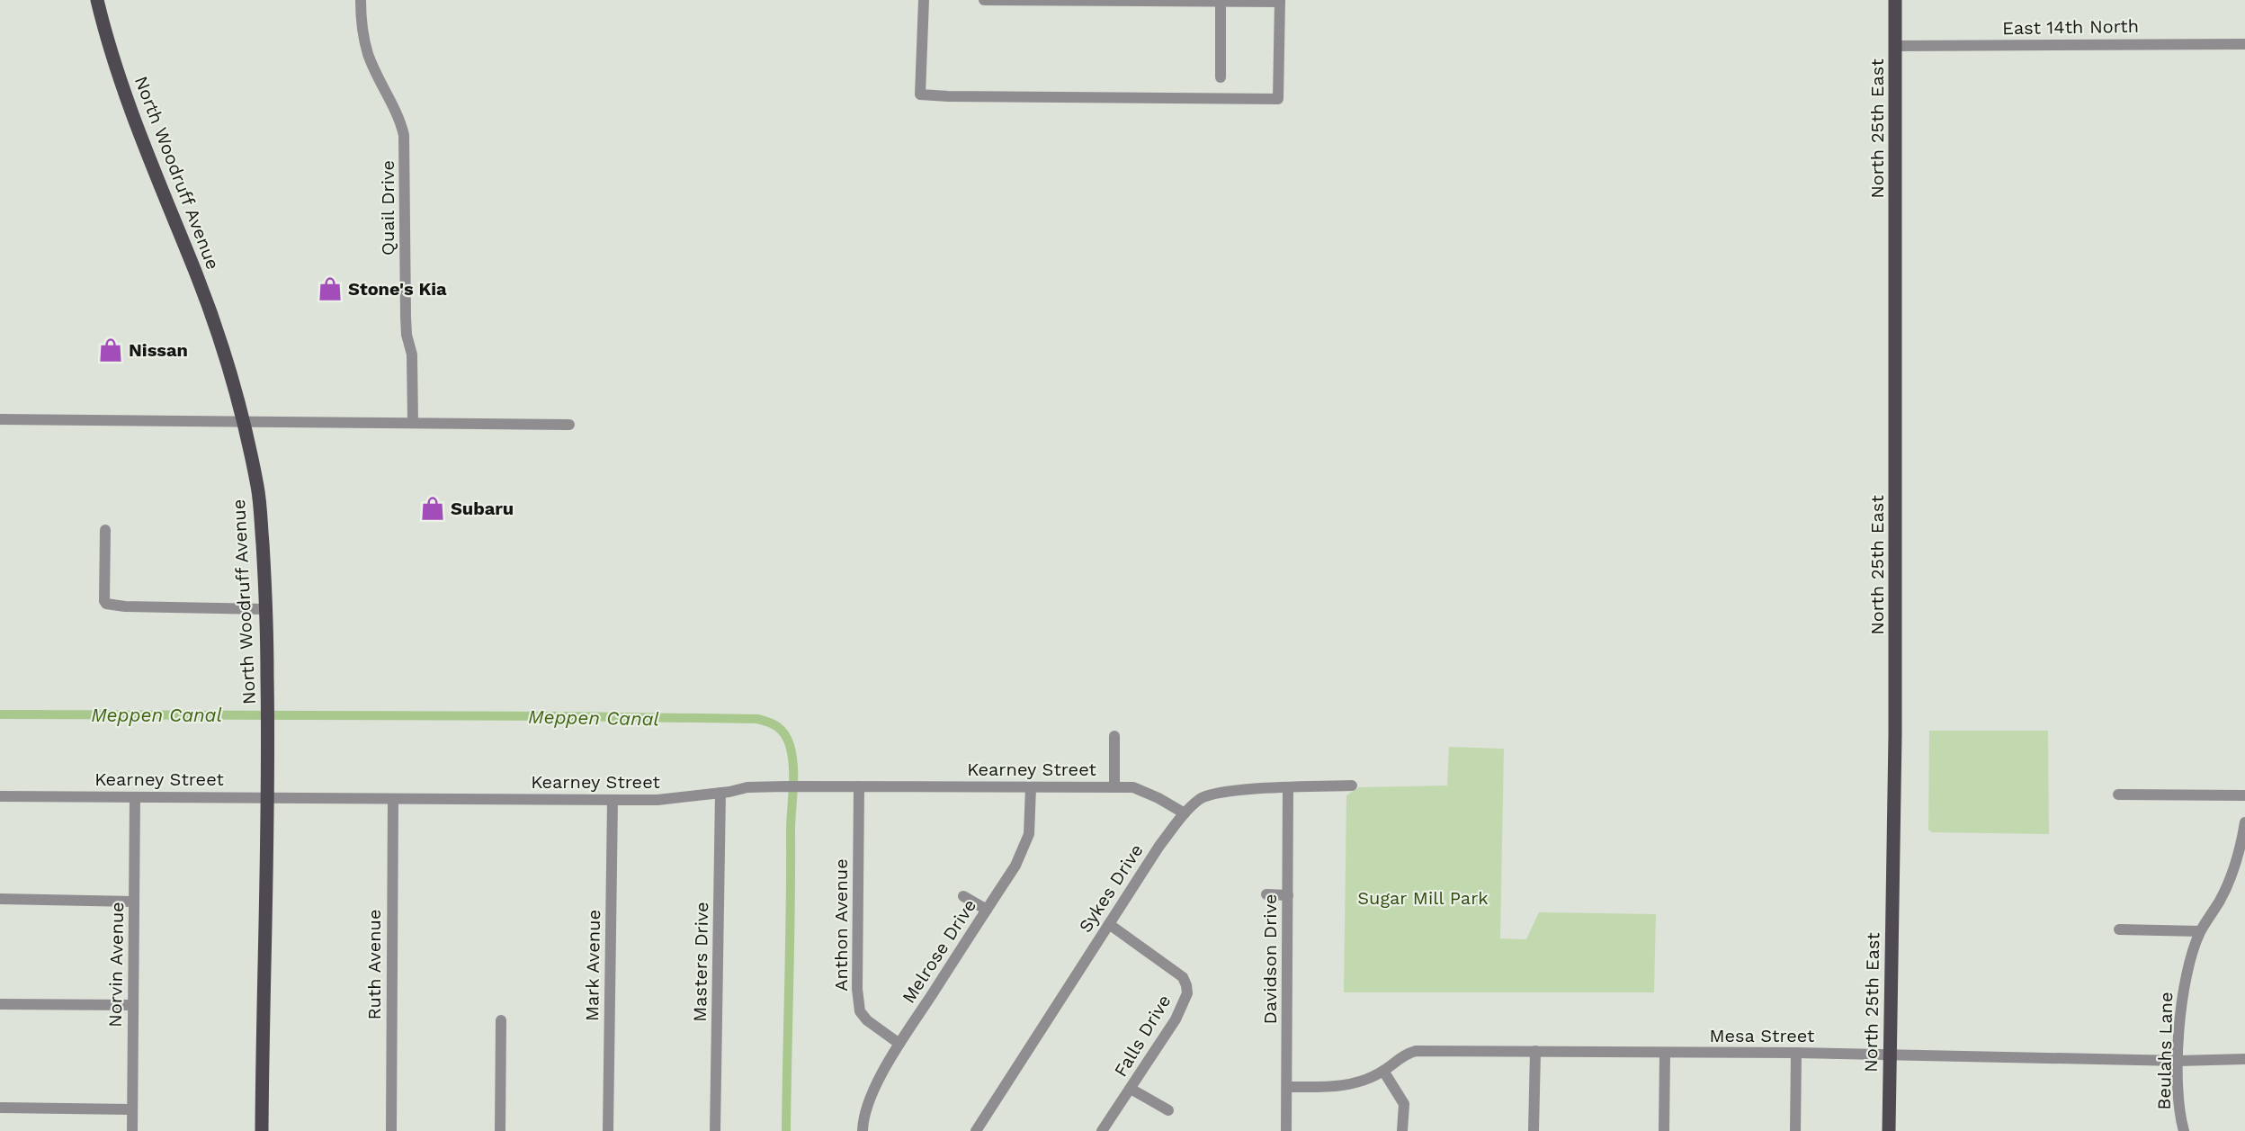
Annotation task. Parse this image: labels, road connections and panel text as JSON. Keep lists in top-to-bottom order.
{
  "streets": {
    "main road": ["North 25th East", "North Woodruff Avenue"],
    "street": [
      "East 14th North",
      "Quail Drive",
      "Kearney Street",
      "Sykes Drive",
      "Anthon Avenue",
      "Melrose Drive",
      "Davidson Drive",
      "Masters Drive",
      "Norvin Avenue",
      "Ruth Avenue",
      "Mark Avenue",
      "Falls Drive",
      "Mesa Street",
      "Beulahs Lane"
    ]
  },
  "crossings": [
    ["East 14th North", "North 25th East"],
    ["North 25th East", "Mesa Street"],
    ["North Woodruff Avenue", "Kearney Street"],
    ["Kearney Street", "Sykes Drive"],
    ["Kearney Street", "Anthon Avenue"],
    ["Kearney Street", "Melrose Drive"],
    ["Kearney Street", "Masters Drive"],
    ["Kearney Street", "Norvin Avenue"],
    ["Kearney Street", "Ruth Avenue"],
    ["Kearney Street", "Mark Avenue"],
    ["Sykes Drive", "Davidson Drive"],
    ["Sykes Drive", "Falls Drive"],
    ["Anthon Avenue", "Melrose Drive"],
    ["Davidson Drive", "Mesa Street"],
    ["Mesa Street", "Beulahs Lane"]
  ],
  "water": ["Meppen Canal"],
  "parks": ["Sugar Mill Park"],
  "places": {
    "shop": ["Stone's Kia", "Nissan", "Subaru"]
  }
}
